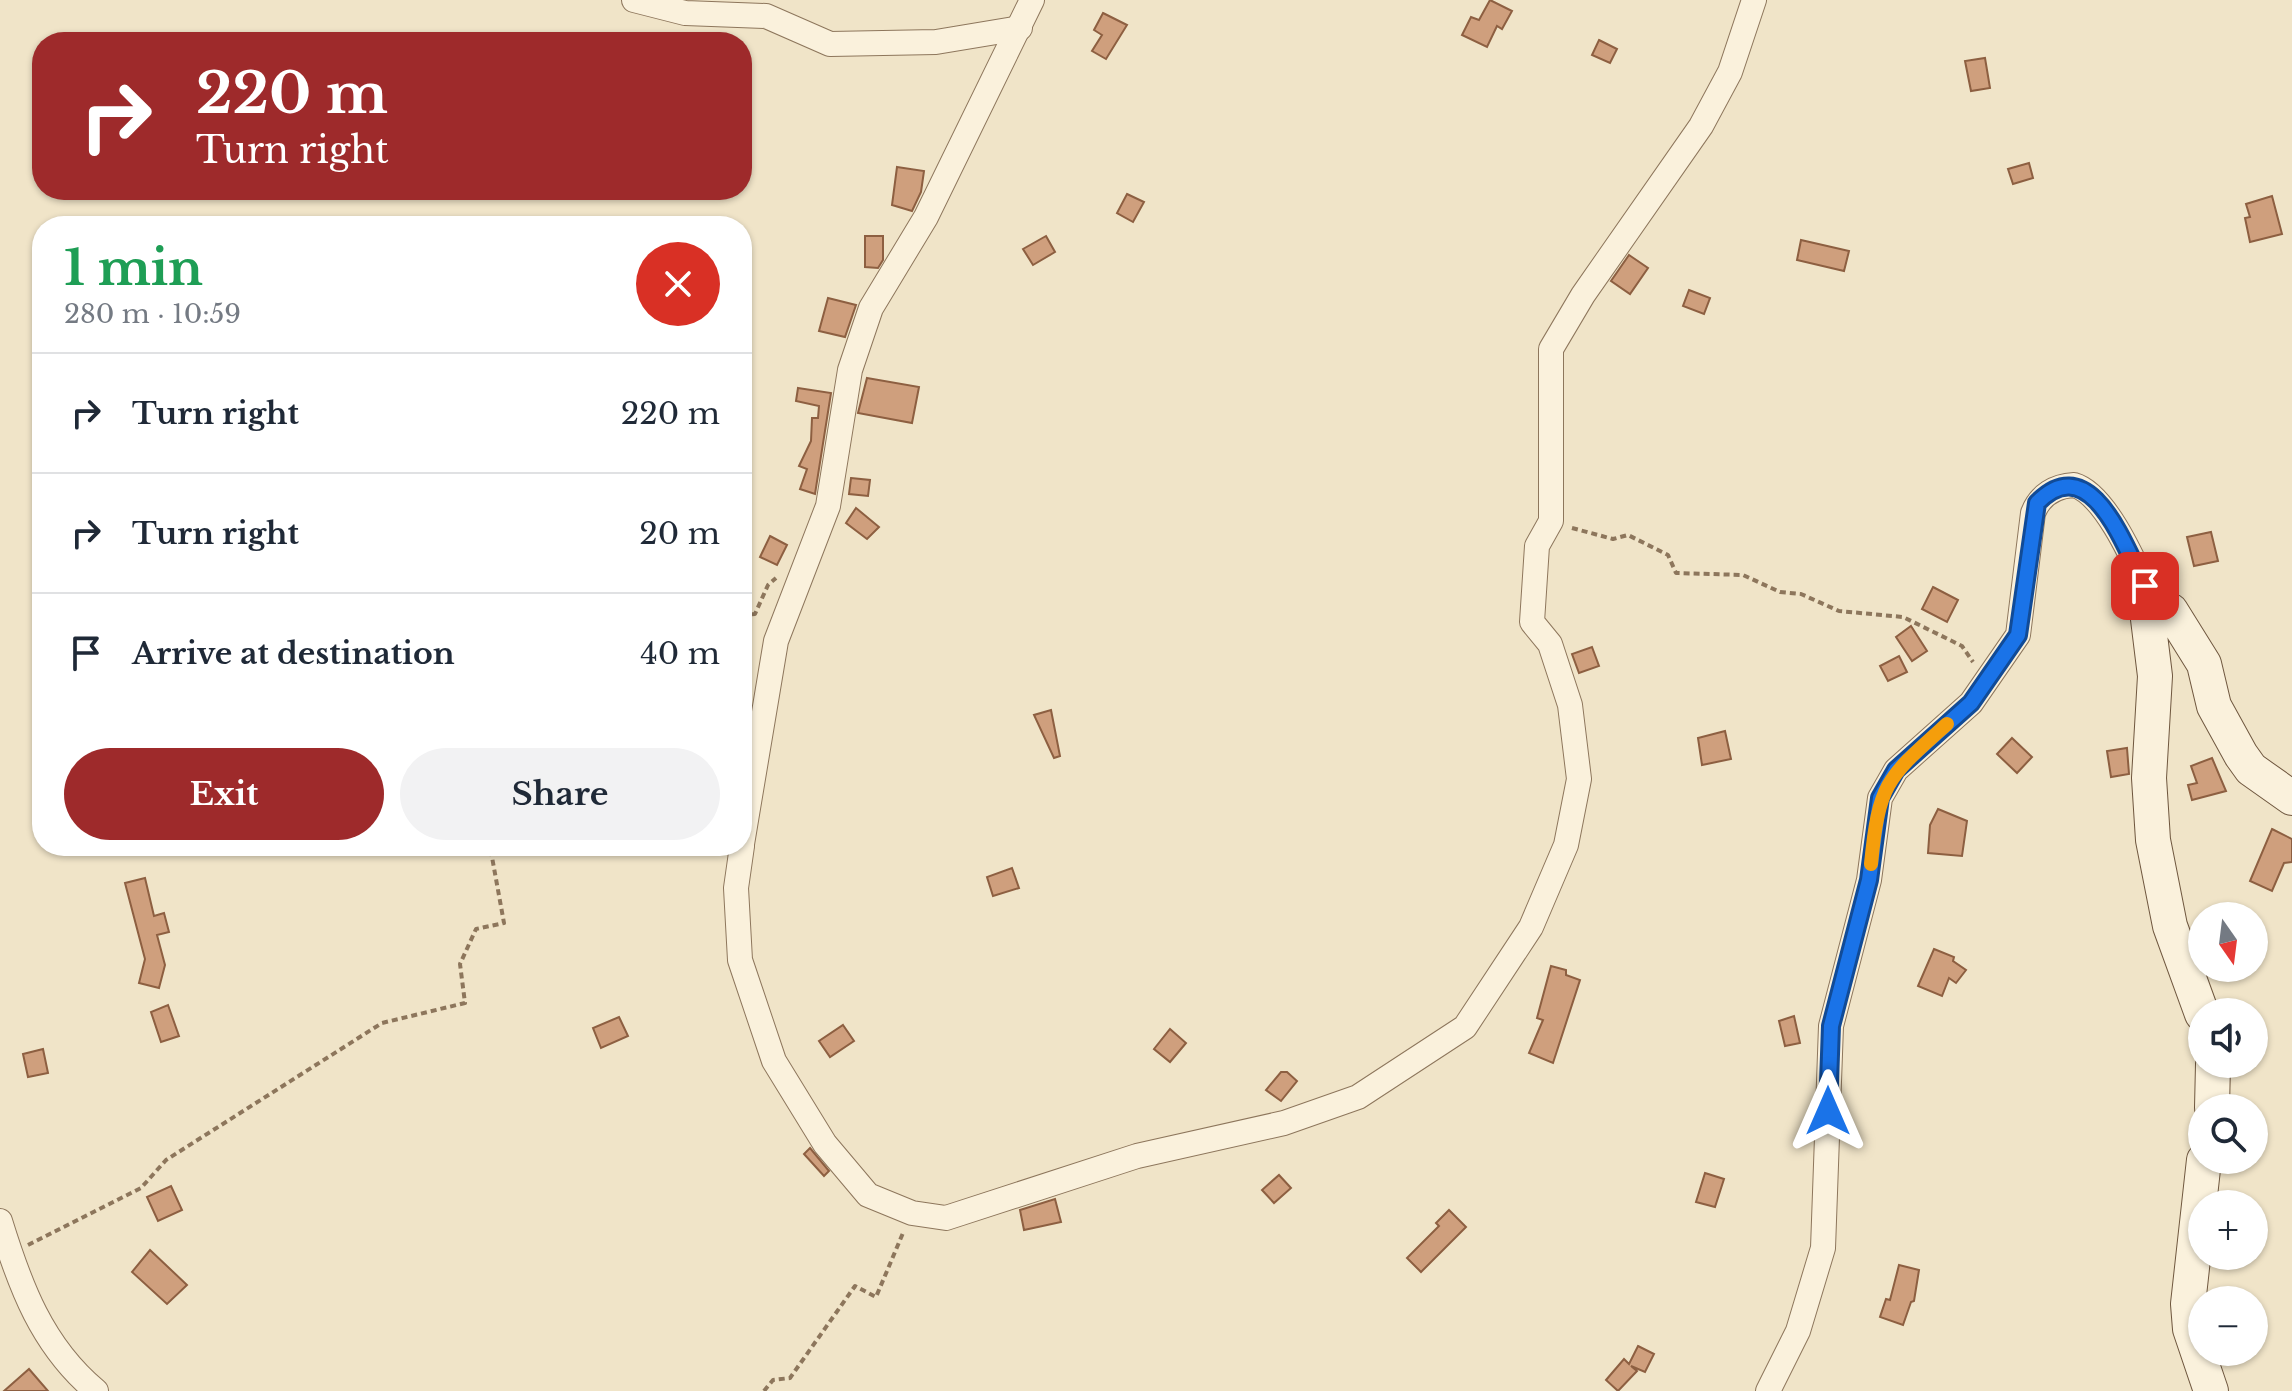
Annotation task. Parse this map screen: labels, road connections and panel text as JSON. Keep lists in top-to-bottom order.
{
  "north": "bottom",
  "page": {
    "turn": ["220 m", "Turn right"],
    "heading": ["1 min", "280 m · 10:59"],
    "list": [
      {
        "name": "Turn right",
        "value": "220 m"
      },
      {
        "name": "Turn right",
        "value": "20 m"
      },
      {
        "name": "Arrive at destination",
        "value": "40 m"
      }
    ],
    "buttons": ["Exit", "Share"],
    "map_buttons": ["+", "−"]
  }
}
